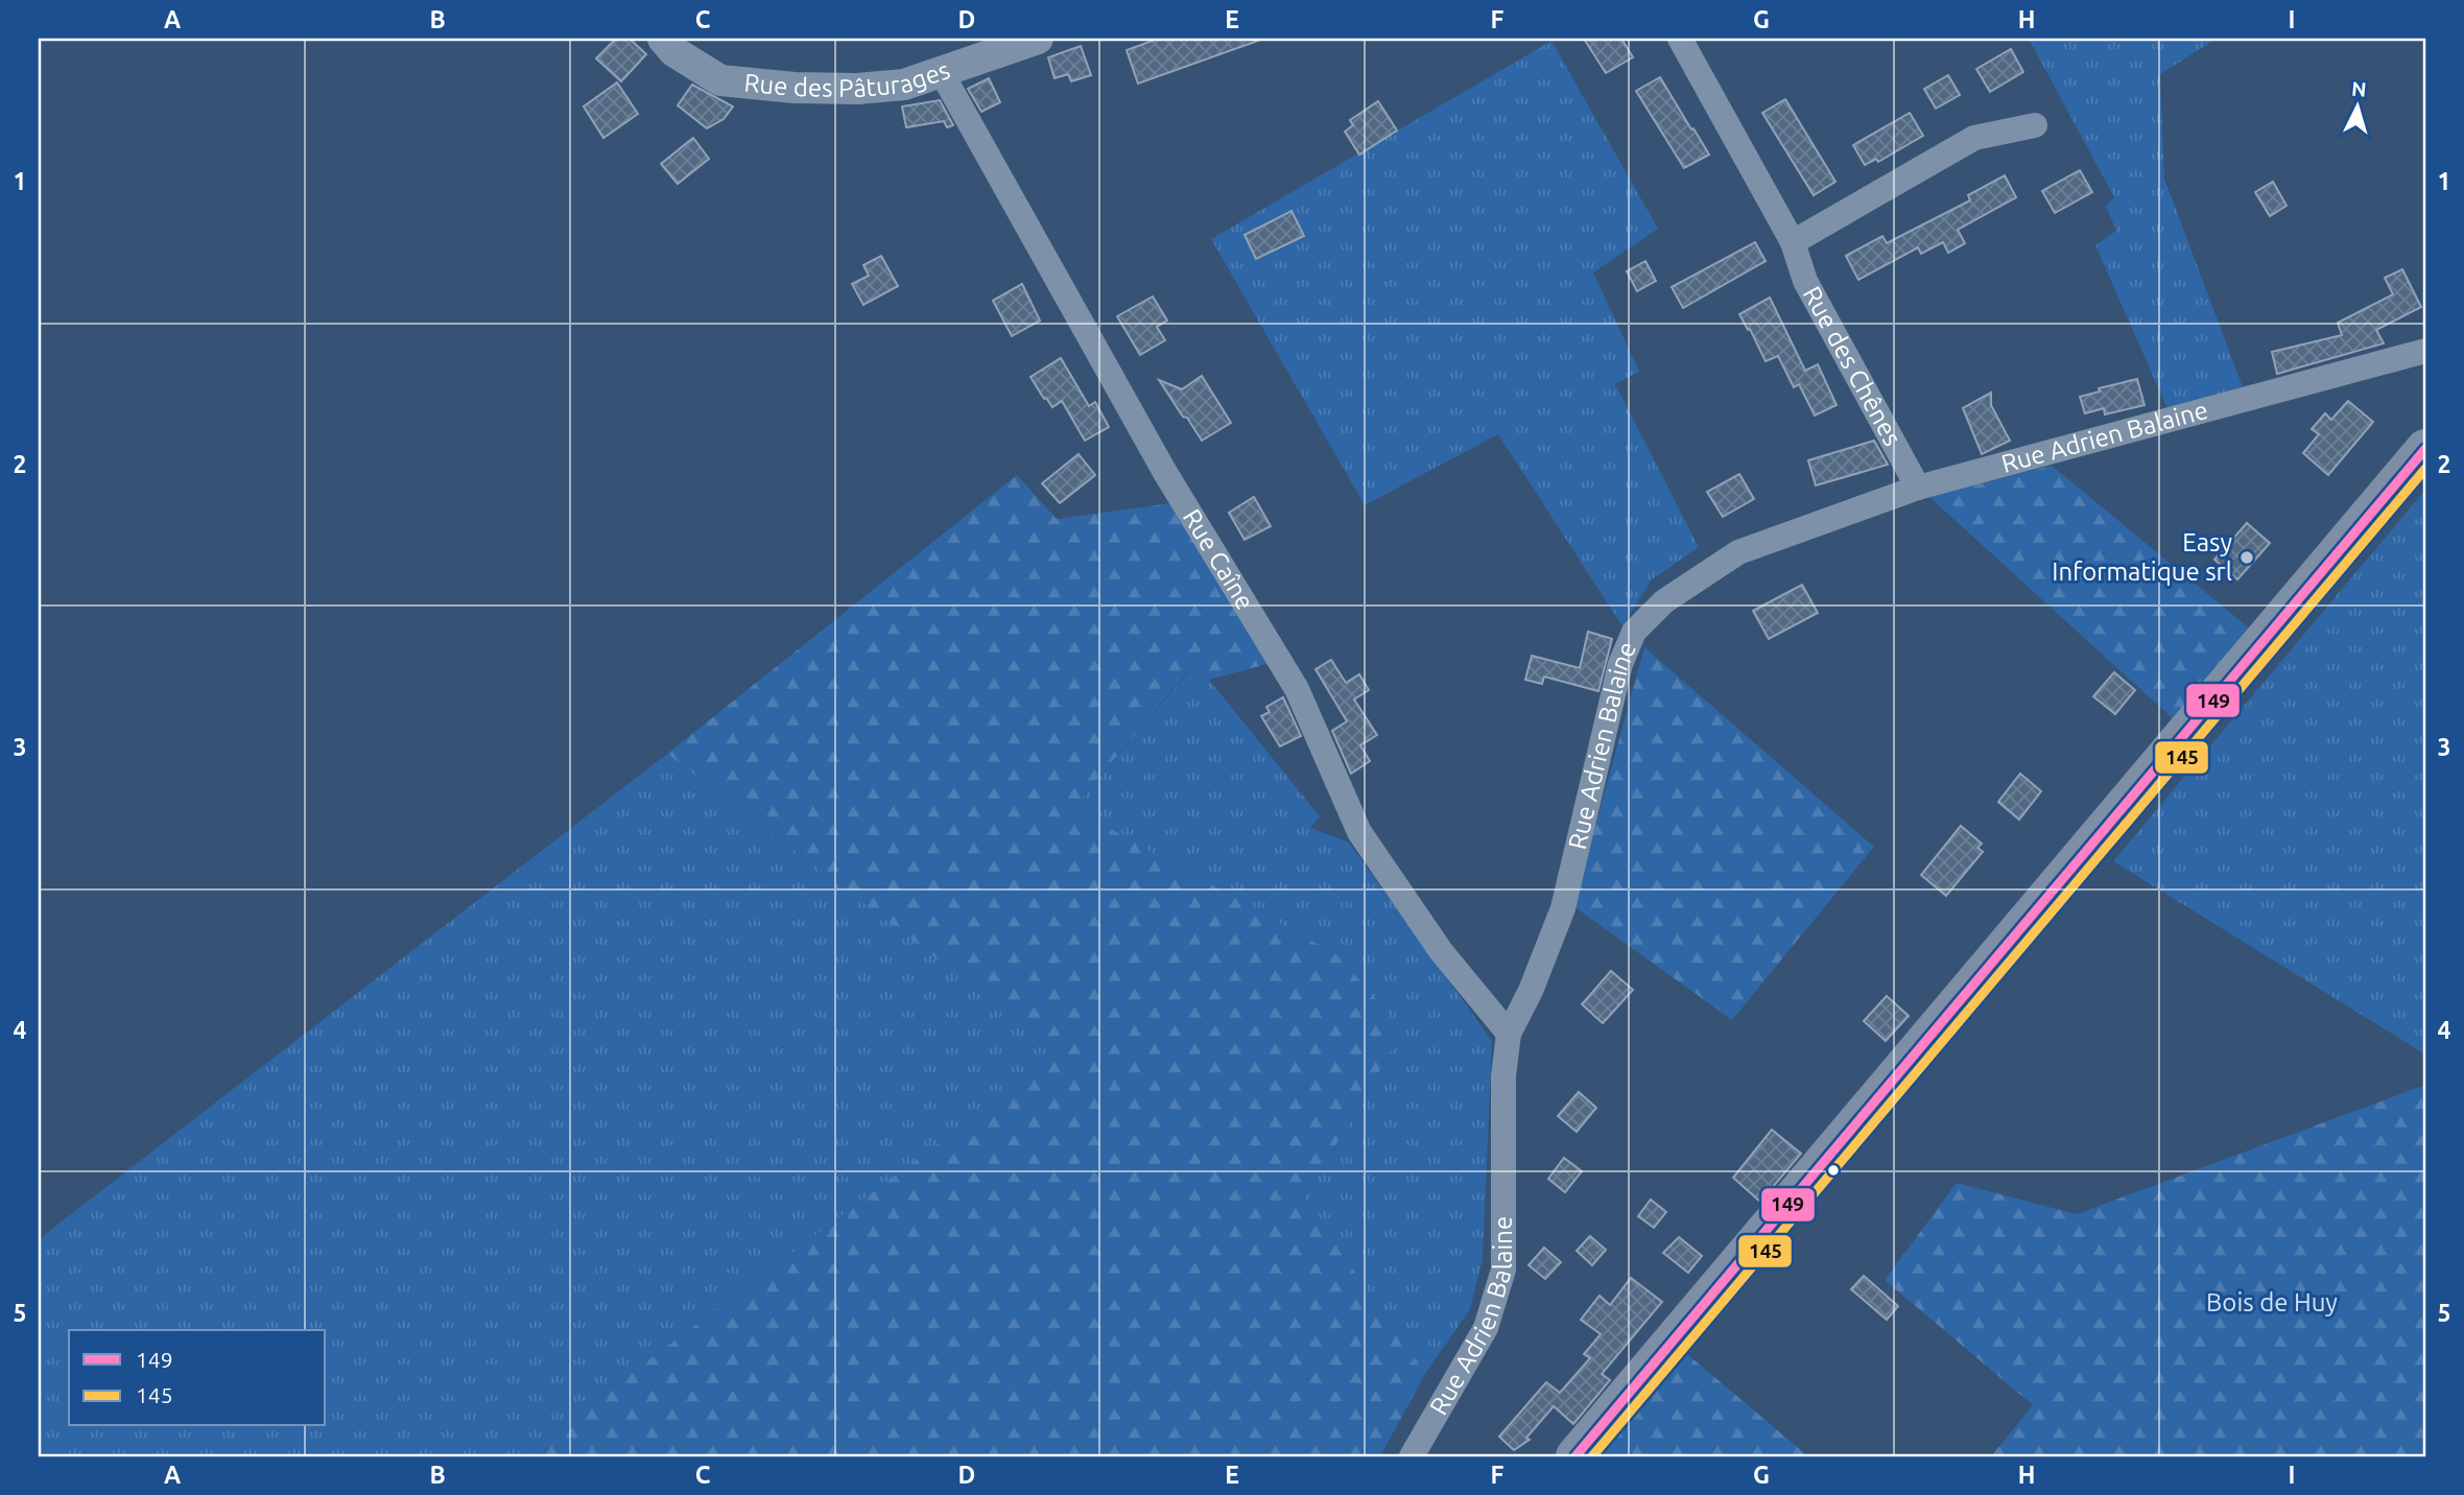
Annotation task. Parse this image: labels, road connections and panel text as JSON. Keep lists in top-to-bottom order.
{
  "streets": {
    "street": [
      "Rue des Pâturages",
      "Rue des Chênes",
      "Rue Adrien Balaine",
      "Rue Caîne"
    ]
  },
  "crossings": [
    ["Rue des Pâturages", "Rue Caîne"],
    ["Rue des Chênes", "Rue Adrien Balaine"],
    ["Rue Adrien Balaine", "Rue Caîne"]
  ],
  "parks": ["Bois de Huy"],
  "places": ["Easy Informatique srl"],
  "lines": ["transit line 149", "transit line 145"],
  "legend": ["149", "145"],
  "north": "top",
  "grid": {
    "columns": [
      "A",
      "B",
      "C",
      "D",
      "E",
      "F",
      "G",
      "H",
      "I"
    ],
    "rows": [
      "1",
      "2",
      "3",
      "4",
      "5"
    ]
  }
}
